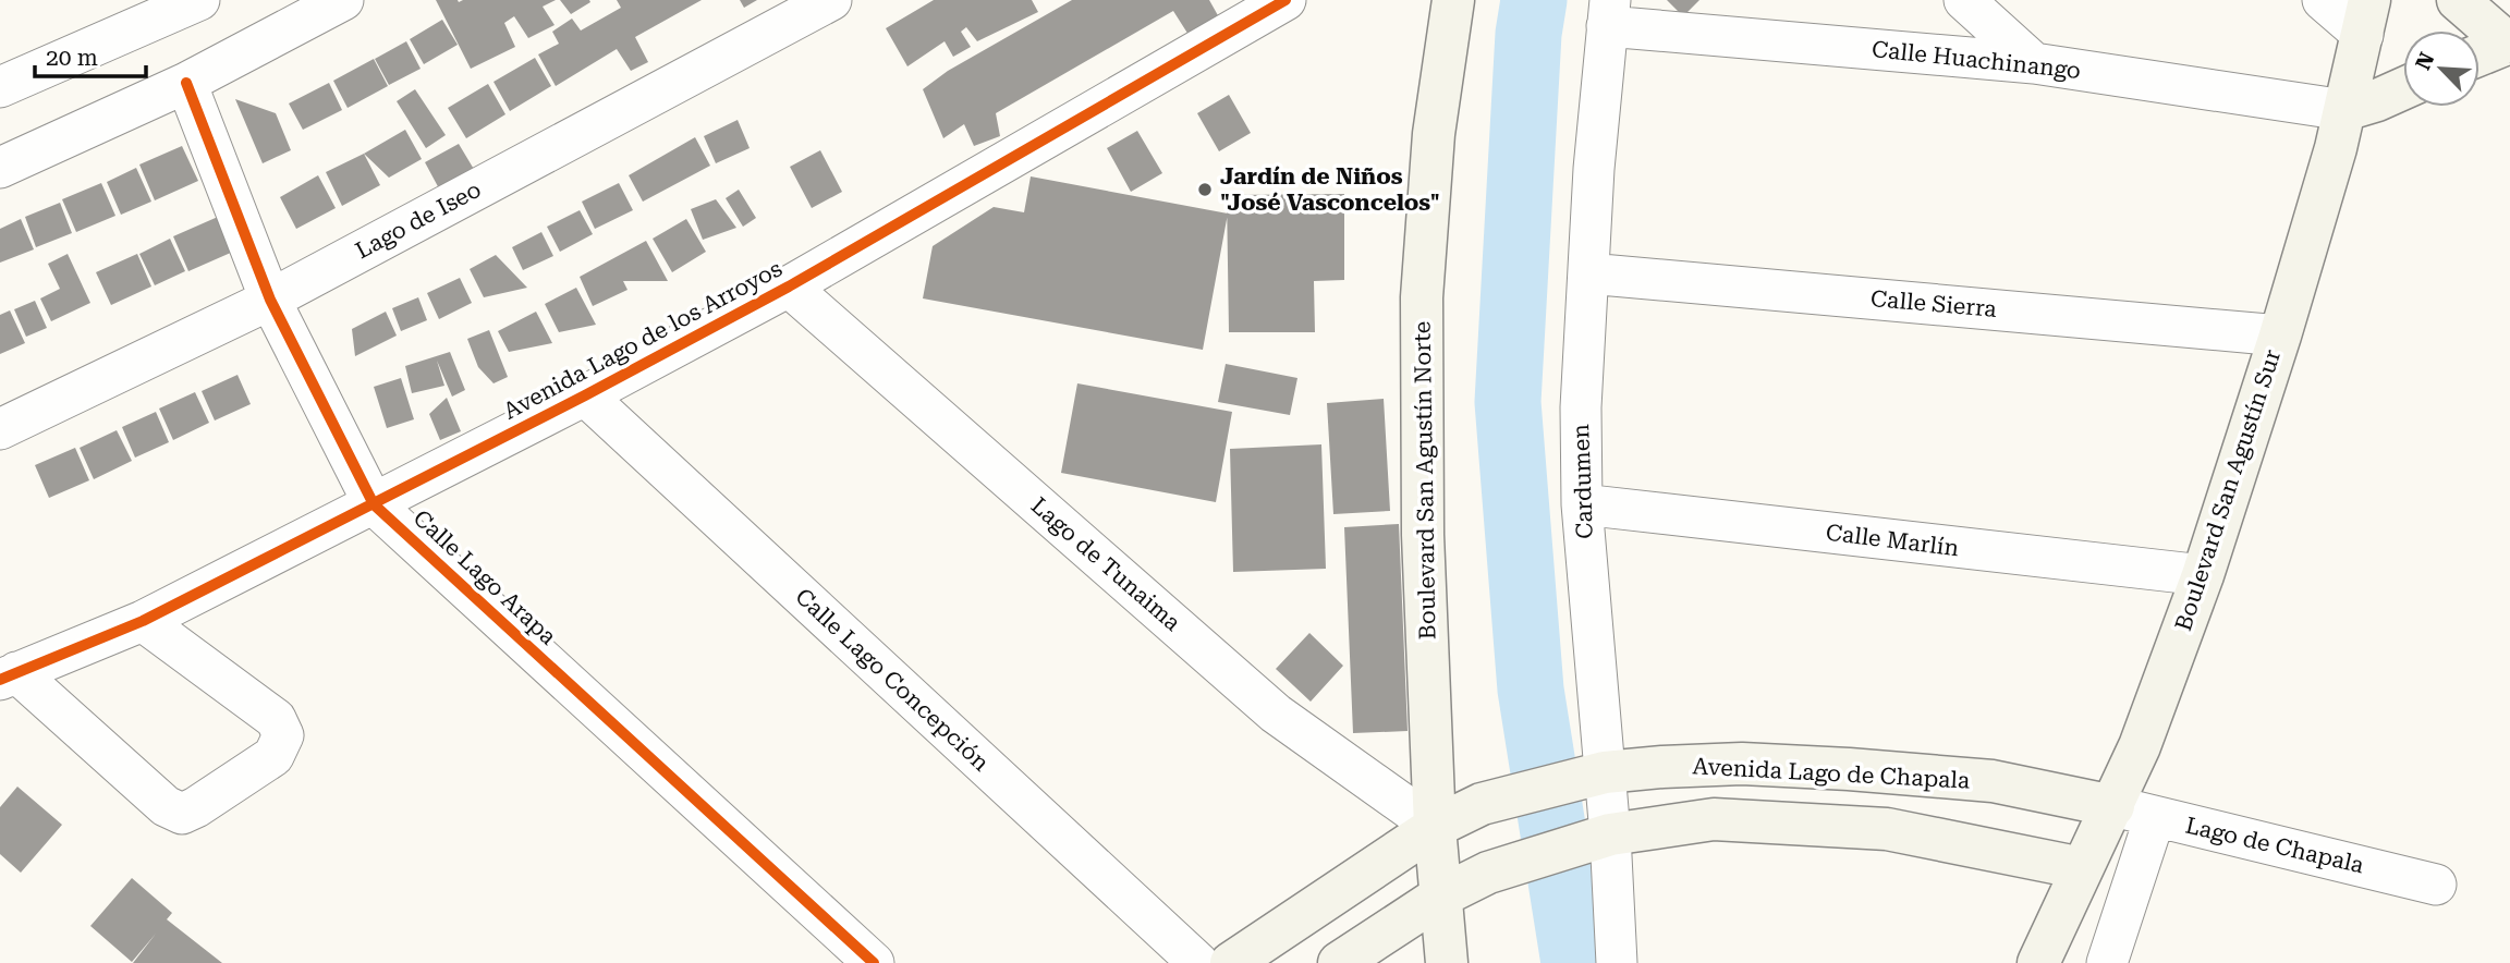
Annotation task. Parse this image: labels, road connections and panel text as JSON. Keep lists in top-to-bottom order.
{
  "streets": {
    "main road": ["Boulevard San Agustín Norte", "Boulevard San Agustín Sur", "Avenida Lago de Chapala"],
    "street": [
      "Calle Huachinango",
      "Lago de Iseo",
      "Calle Sierra",
      "Avenida Lago de los Arroyos",
      "Cardumen",
      "Calle Marlín",
      "Lago de Tunaima",
      "Calle Lago Arapa",
      "Calle Lago Concepción",
      "Lago de Chapala"
    ]
  },
  "crossings": [
    ["Calle Huachinango", "Cardumen"],
    ["Calle Huachinango", "Boulevard San Agustín Sur"],
    ["Lago de Iseo", "Calle Lago Arapa"],
    ["Calle Sierra", "Cardumen"],
    ["Calle Sierra", "Boulevard San Agustín Sur"],
    ["Avenida Lago de los Arroyos", "Lago de Tunaima"],
    ["Avenida Lago de los Arroyos", "Calle Lago Arapa"],
    ["Avenida Lago de los Arroyos", "Calle Lago Concepción"],
    ["Boulevard San Agustín Norte", "Lago de Tunaima"],
    ["Boulevard San Agustín Norte", "Avenida Lago de Chapala"],
    ["Cardumen", "Calle Marlín"],
    ["Cardumen", "Avenida Lago de Chapala"],
    ["Boulevard San Agustín Sur", "Calle Marlín"],
    ["Boulevard San Agustín Sur", "Avenida Lago de Chapala"],
    ["Boulevard San Agustín Sur", "Lago de Chapala"],
    ["Lago de Tunaima", "Avenida Lago de Chapala"],
    ["Avenida Lago de Chapala", "Lago de Chapala"]
  ],
  "places": ["Jardín de Niños \"José Vasconcelos\""],
  "scale_bar": "20 m",
  "north": "top left"
}
